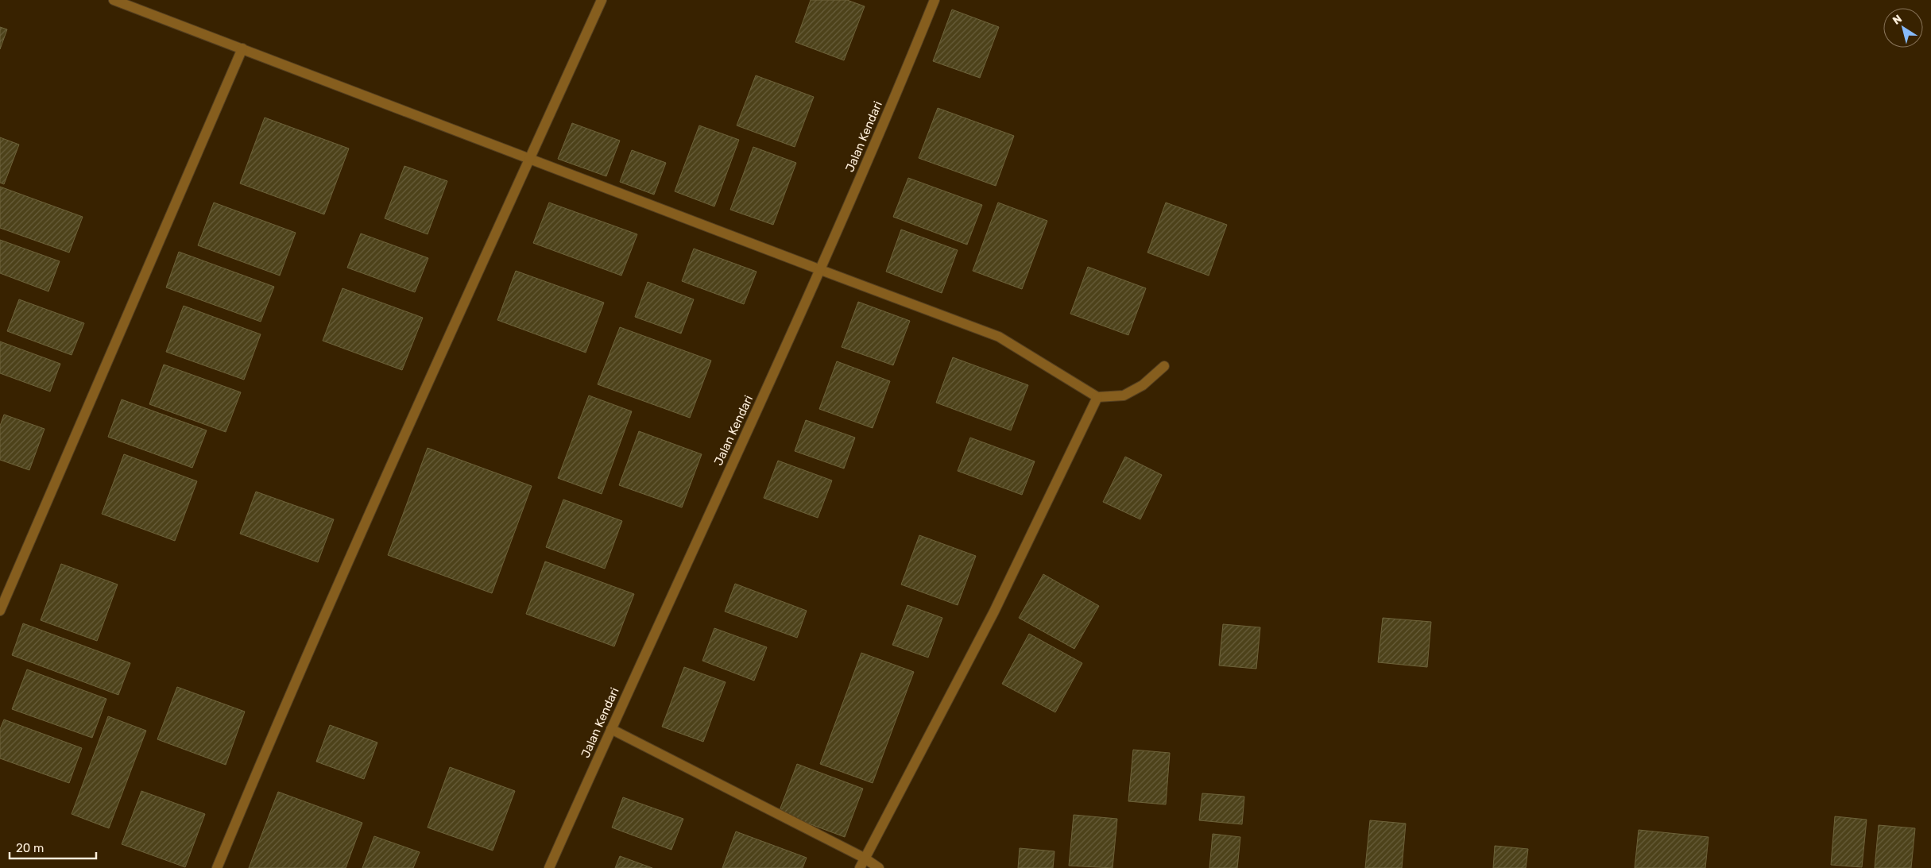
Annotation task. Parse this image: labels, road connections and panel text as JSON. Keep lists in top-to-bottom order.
{
  "streets": {
    "street": ["Jalan Kendari"]
  },
  "scale_bar": "20 m",
  "north": "top left"
}
